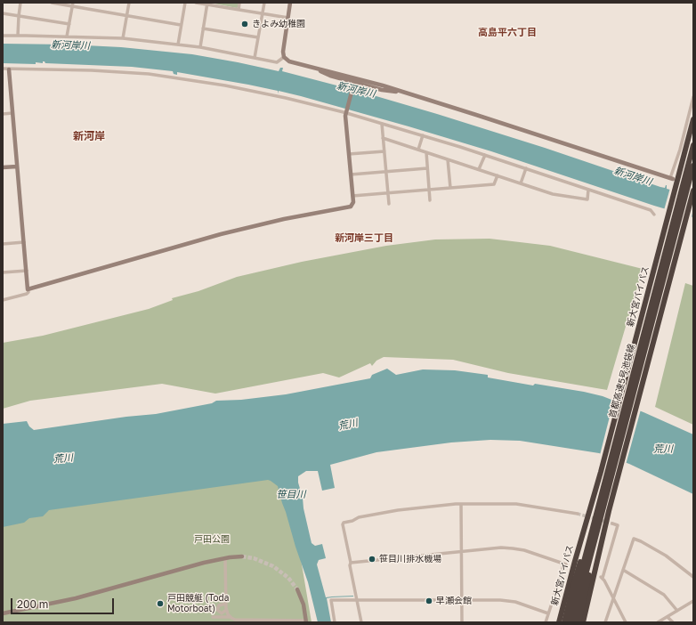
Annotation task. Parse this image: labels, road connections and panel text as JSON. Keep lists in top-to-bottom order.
{
  "streets": {
    "highway": ["新大宮バイパス", "首都高速5号池袋線"]
  },
  "districts": ["高島平六丁目", "新河岸", "新河岸三丁目"],
  "water": ["新河岸川", "荒川", "笹目川"],
  "parks": ["戸田公園"],
  "places": [
    "きよみ幼稚園",
    "笹目川排水機場",
    "早瀬会館",
    "戸田競艇 (Toda Motorboat)"
  ],
  "scale_bar": "200 m"
}
